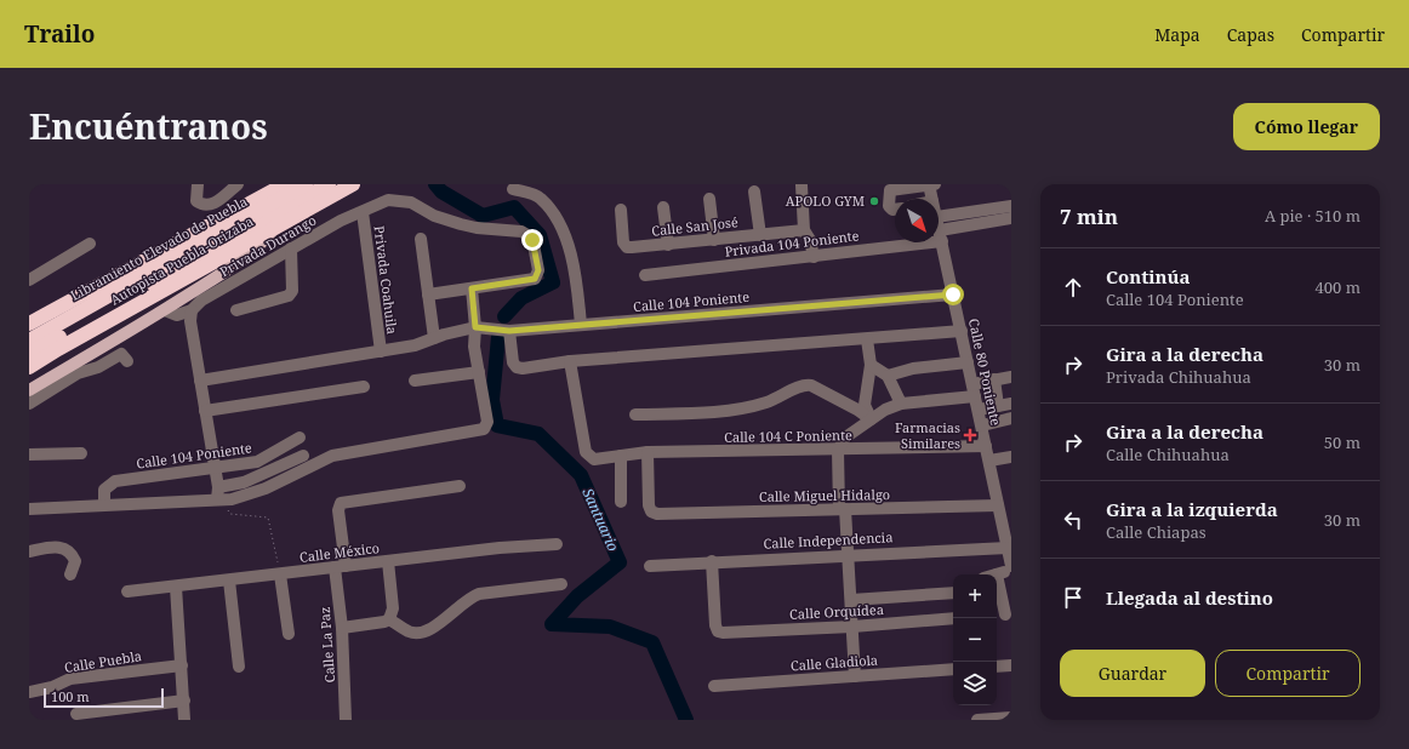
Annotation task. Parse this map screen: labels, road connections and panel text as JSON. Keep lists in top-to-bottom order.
{
  "streets": {
    "highway": ["Libramiento Elevado de Puebla", "Autopista Puebla-Orizaba"],
    "street": [
      "Calle San José",
      "Privada 104 Poniente",
      "Privada Durango",
      "Privada Coahuila",
      "Calle 104 Poniente",
      "Calle 80 Poniente",
      "Calle 104 C Poniente",
      "Calle Miguel Hidalgo",
      "Calle Independencia",
      "Calle México",
      "Calle Orquídea",
      "Calle La Paz",
      "Calle Puebla",
      "Calle Gladiola"
    ]
  },
  "crossings": [
    ["Privada 104 Poniente", "Calle 80 Poniente"],
    ["Privada Durango", "Privada Coahuila"],
    ["Privada Coahuila", "Calle 104 Poniente"],
    ["Calle 104 Poniente", "Calle 80 Poniente"],
    ["Calle 80 Poniente", "Calle 104 C Poniente"],
    ["Calle 80 Poniente", "Calle Miguel Hidalgo"],
    ["Calle 80 Poniente", "Calle Independencia"],
    ["Calle 104 C Poniente", "Calle Miguel Hidalgo"],
    ["Calle Independencia", "Calle Orquídea"],
    ["Calle México", "Calle La Paz"]
  ],
  "water": ["Santuario"],
  "places": {
    "other": ["APOLO GYM"],
    "health": ["Farmacias Similares"]
  },
  "scale_bar": "100 m",
  "north": "bottom right",
  "page": {
    "header": "Trailo",
    "nav": ["Mapa", "Capas", "Compartir"],
    "title": "Encuéntranos",
    "buttons": [
      "Cómo llegar",
      ["Guardar", "Compartir"]
    ],
    "heading": ["7 min", "A pie · 510 m"],
    "list": [
      ["Continúa", "Calle 104 Poniente", "400 m"],
      ["Gira a la derecha", "Privada Chihuahua", "30 m"],
      ["Gira a la derecha", "Calle Chihuahua", "50 m"],
      ["Gira a la izquierda", "Calle Chiapas", "30 m"],
      "Llegada al destino"
    ],
    "map_buttons": ["+", "−"],
    "scale": "100 m"
  }
}
